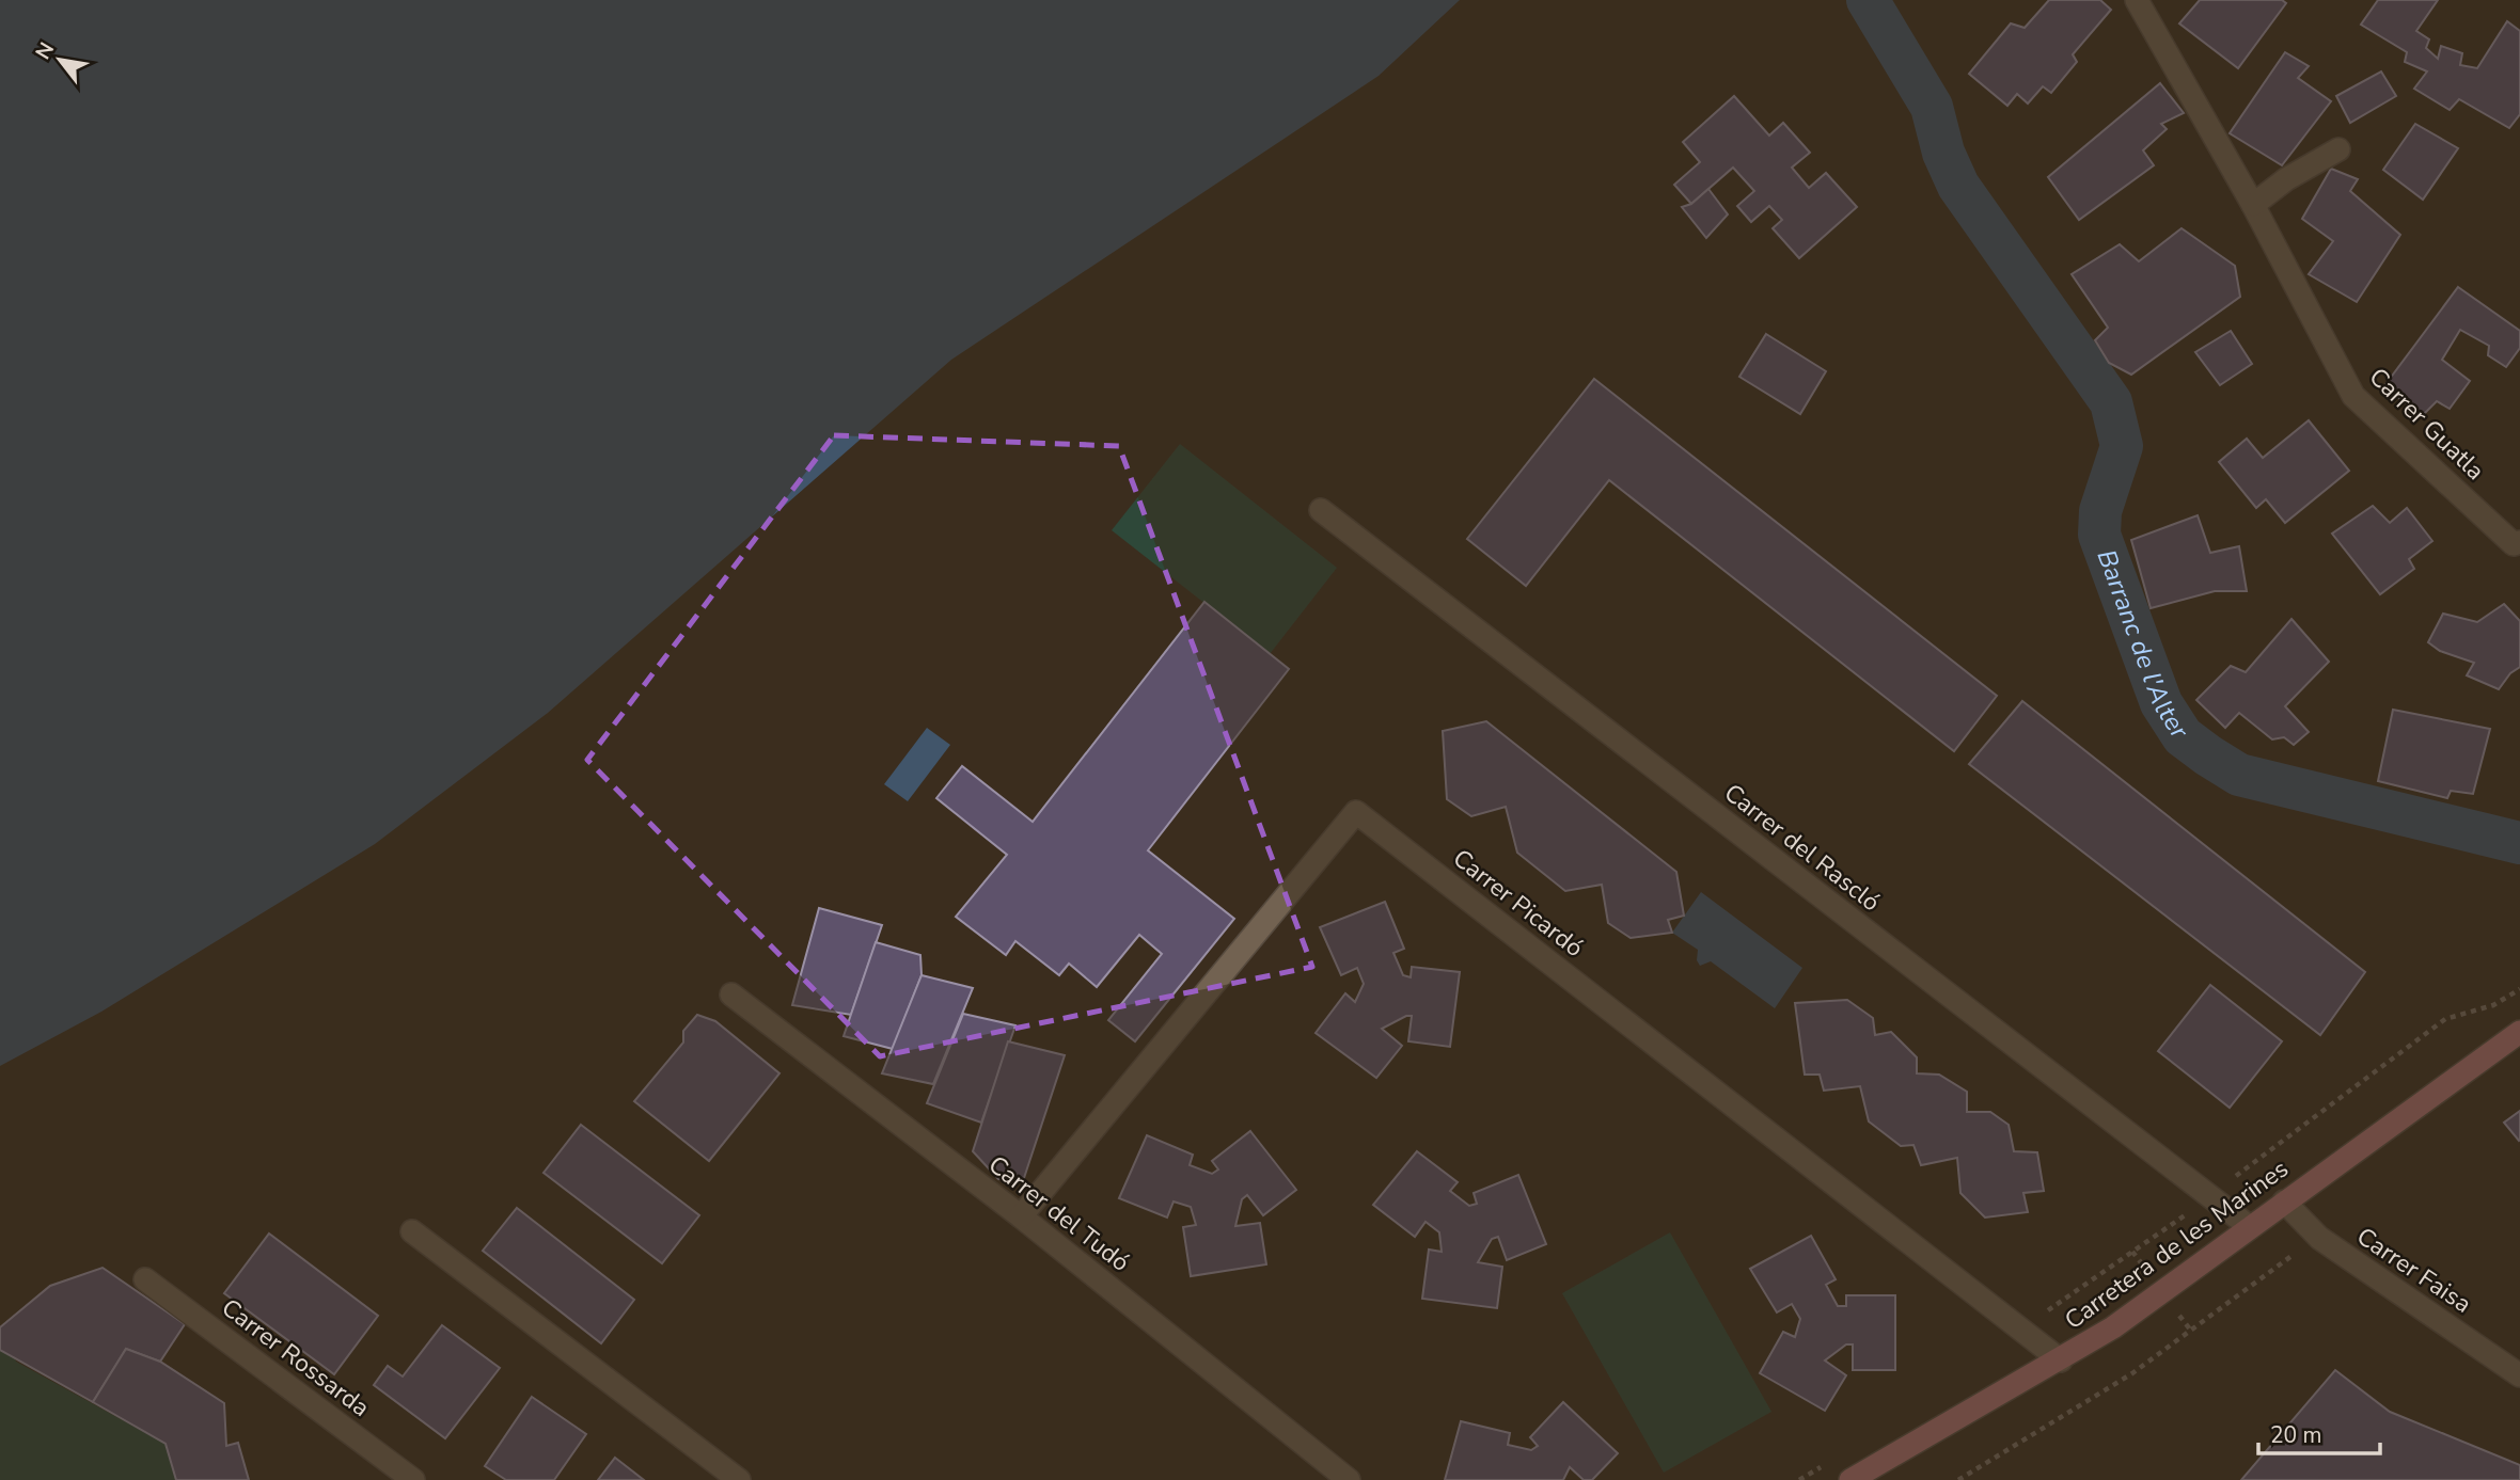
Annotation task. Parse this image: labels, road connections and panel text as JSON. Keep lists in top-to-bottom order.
{
  "streets": {
    "main road": ["Carretera de les Marines"],
    "street": [
      "Carrer Guatla",
      "Carrer del Rascló",
      "Carrer Picardó",
      "Carrer del Tudó",
      "Carrer Faisa",
      "Carrer Rossarda"
    ]
  },
  "crossings": [
    ["Carrer del Rascló", "Carretera de les Marines"],
    ["Carrer Picardó", "Carrer del Tudó"],
    ["Carrer Picardó", "Carretera de les Marines"],
    ["Carretera de les Marines", "Carrer Faisa"]
  ],
  "water": ["Barranc de l'Alter"],
  "scale_bar": "20 m",
  "north": "top left"
}
